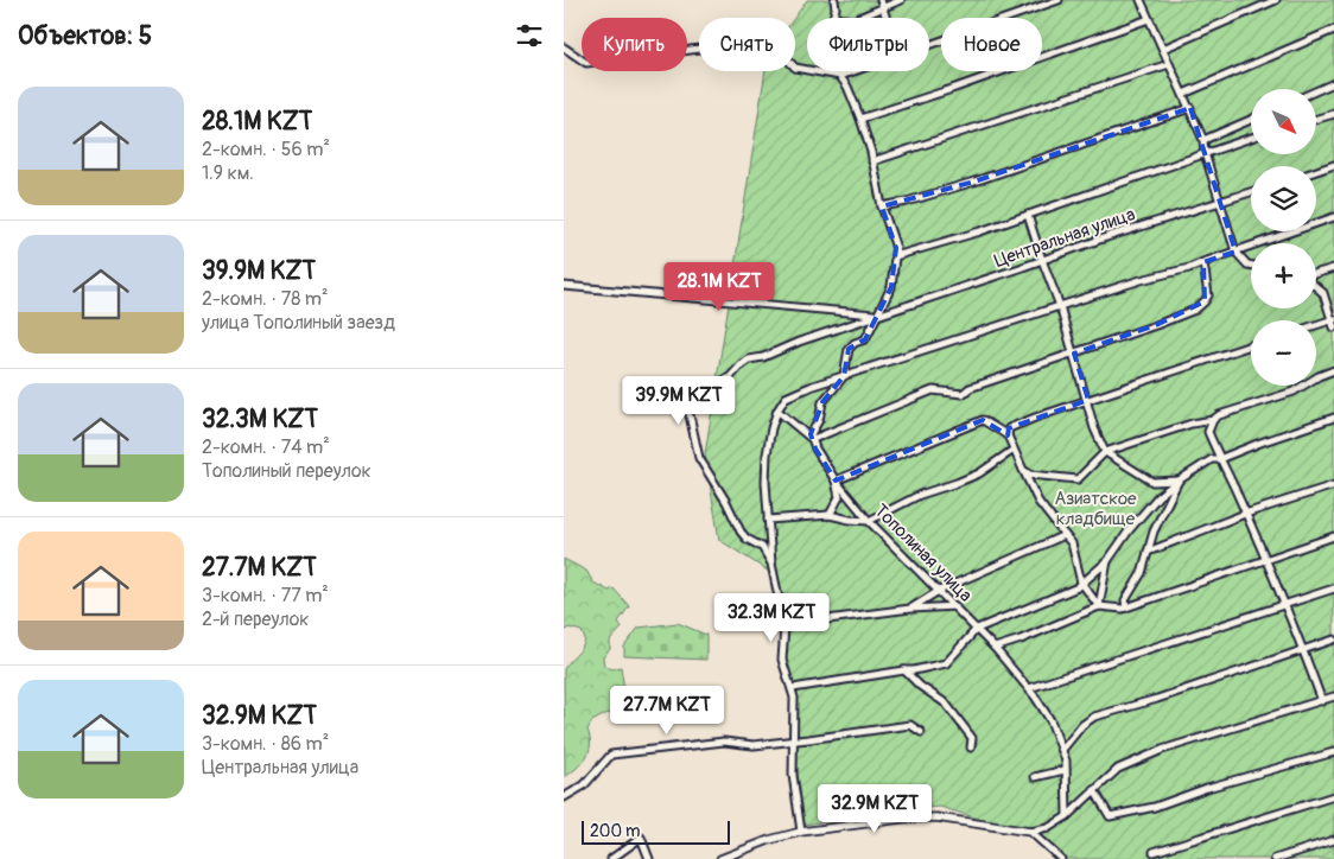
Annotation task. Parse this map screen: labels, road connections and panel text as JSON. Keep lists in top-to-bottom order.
{
  "streets": {
    "street": ["Центральная улица", "Тополиная улица"]
  },
  "parks": ["Азиатское кладбище"],
  "scale_bar": "200 m",
  "north": "bottom right",
  "page": {
    "heading": "Объектов: 5",
    "chip": [
      "Купить",
      "Снять",
      "Фильтры",
      "Новое"
    ],
    "list": [
      {
        "name": "28.1M KZT",
        "note": "2-комн. · 56 m² · 1.9 км."
      },
      {
        "name": "39.9M KZT",
        "note": "2-комн. · 78 m² · улица Тополиный заезд"
      },
      {
        "name": "32.3M KZT",
        "note": "2-комн. · 74 m² · Тополиный переулок"
      },
      {
        "name": "27.7M KZT",
        "note": "3-комн. · 77 m² · 2-й переулок"
      },
      {
        "name": "32.9M KZT",
        "note": "3-комн. · 86 m² · Центральная улица"
      }
    ],
    "map_buttons": ["+", "−"],
    "price": [
      "28.1M KZT",
      "39.9M KZT",
      "32.3M KZT",
      "27.7M KZT",
      "32.9M KZT"
    ],
    "scale": "200 m"
  }
}
